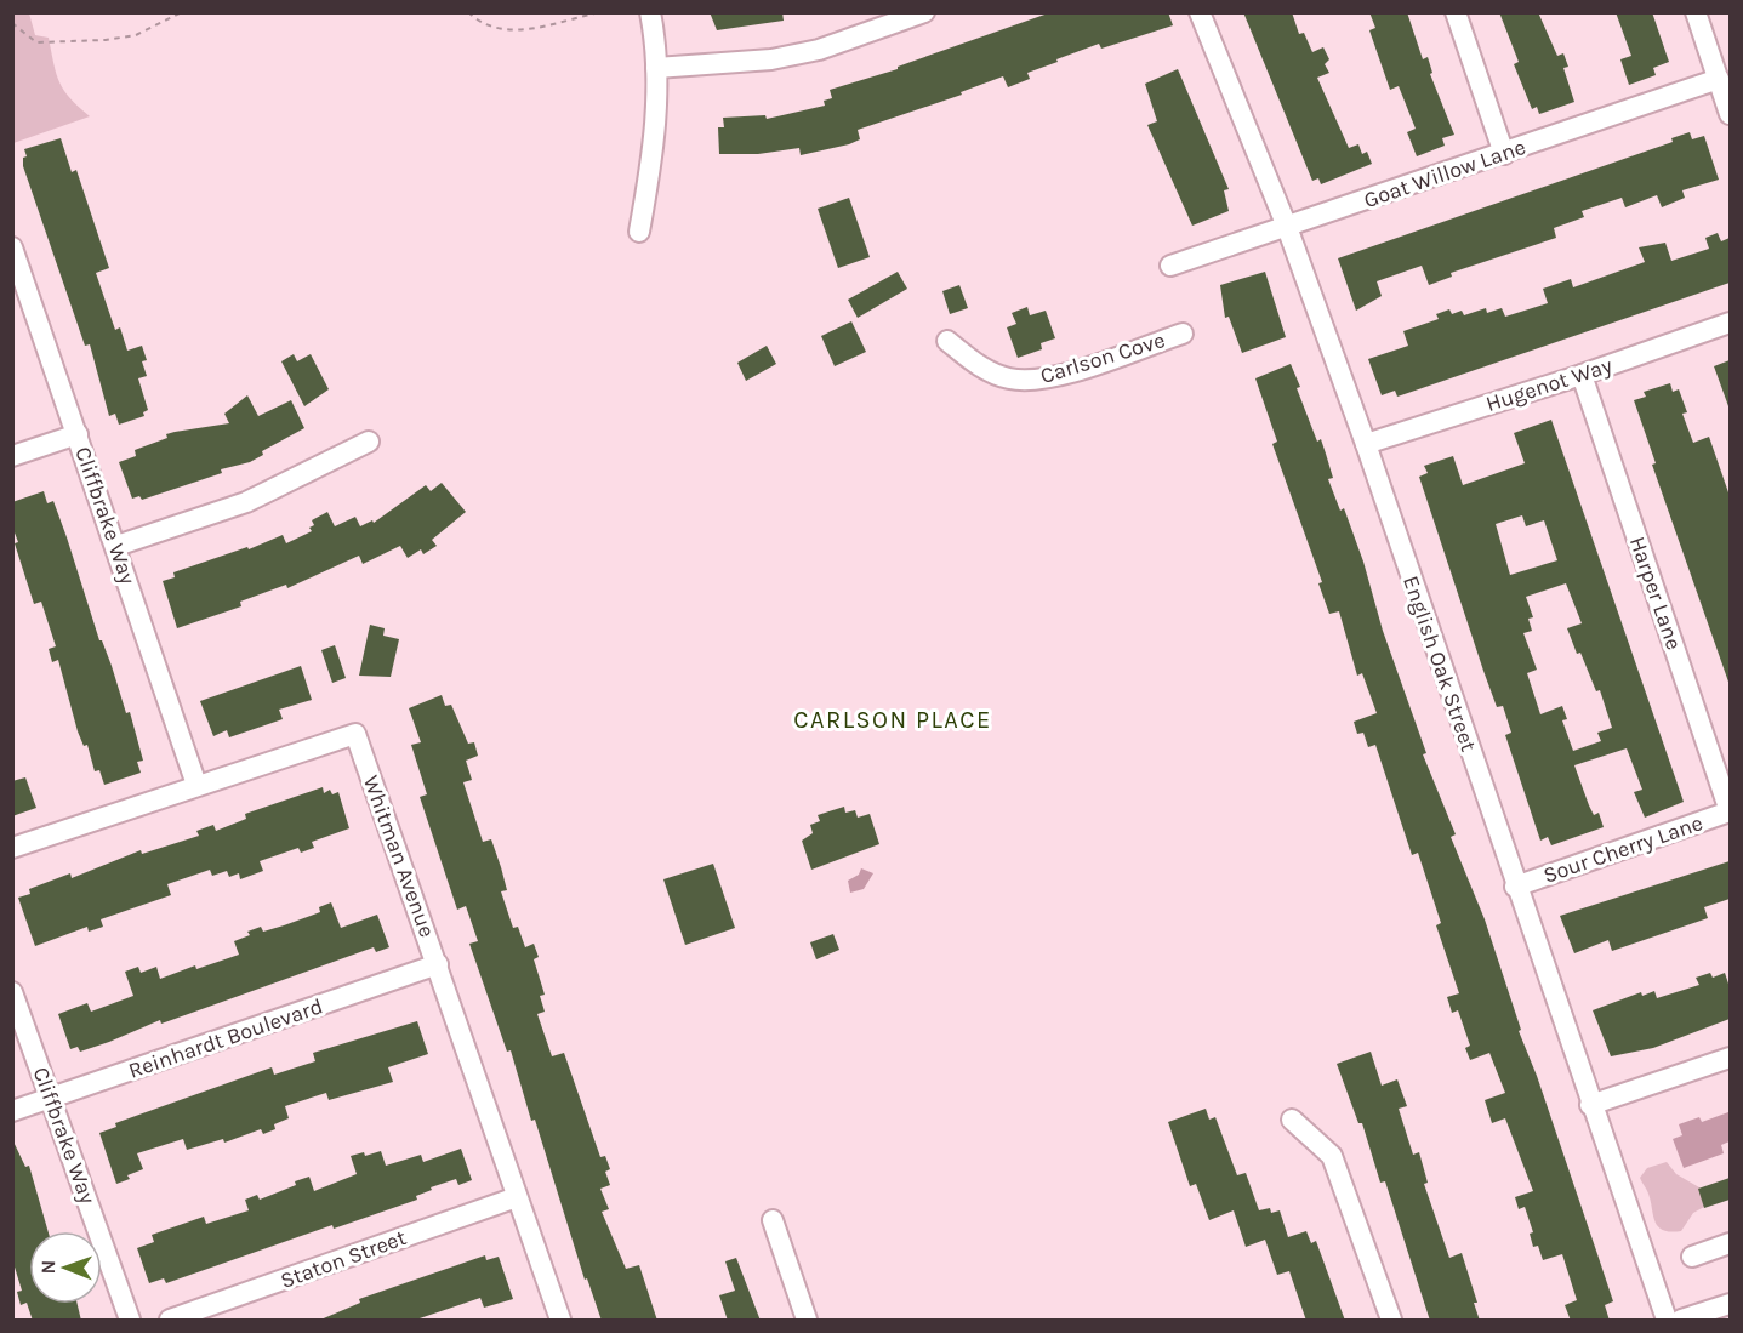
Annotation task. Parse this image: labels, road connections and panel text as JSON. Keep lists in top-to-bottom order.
{
  "streets": {
    "street": [
      "Goat Willow Lane",
      "Carlson Cove",
      "Hugenot Way",
      "Cliffbrake Way",
      "Harper Lane",
      "English Oak Street",
      "Sour Cherry Lane",
      "Whitman Avenue",
      "Reinhardt Boulevard",
      "Staton Street"
    ]
  },
  "crossings": [
    ["Goat Willow Lane", "English Oak Street"],
    ["Hugenot Way", "Harper Lane"],
    ["Hugenot Way", "English Oak Street"],
    ["Cliffbrake Way", "Whitman Avenue"],
    ["Cliffbrake Way", "Reinhardt Boulevard"],
    ["Harper Lane", "Sour Cherry Lane"],
    ["English Oak Street", "Sour Cherry Lane"],
    ["Whitman Avenue", "Reinhardt Boulevard"],
    ["Whitman Avenue", "Staton Street"]
  ],
  "districts": ["CARLSON PLACE"],
  "north": "left"
}
